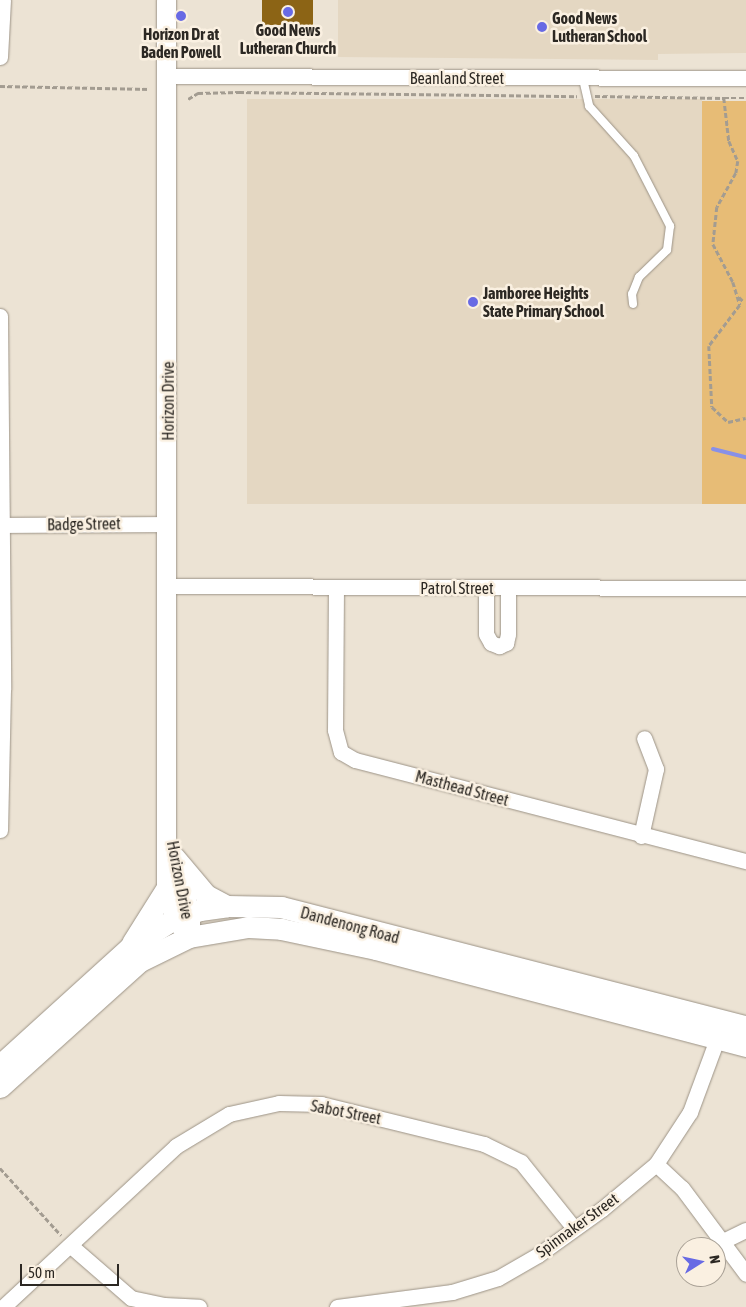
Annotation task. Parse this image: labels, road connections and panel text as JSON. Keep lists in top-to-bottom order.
{
  "streets": {
    "main road": ["Dandenong Road"],
    "street": [
      "Beanland Street",
      "Horizon Drive",
      "Badge Street",
      "Patrol Street",
      "Masthead Street",
      "Sabot Street",
      "Spinnaker Street"
    ]
  },
  "crossings": [
    ["Beanland Street", "Horizon Drive"],
    ["Horizon Drive", "Badge Street"],
    ["Horizon Drive", "Patrol Street"],
    ["Horizon Drive", "Dandenong Road"],
    ["Patrol Street", "Masthead Street"],
    ["Dandenong Road", "Spinnaker Street"],
    ["Sabot Street", "Spinnaker Street"]
  ],
  "places": [
    "Good News Lutheran Church",
    "Horizon Dr at Baden Powell",
    "Good News Lutheran School",
    "Jamboree Heights State Primary School"
  ],
  "scale_bar": "50 m",
  "north": "right"
}
